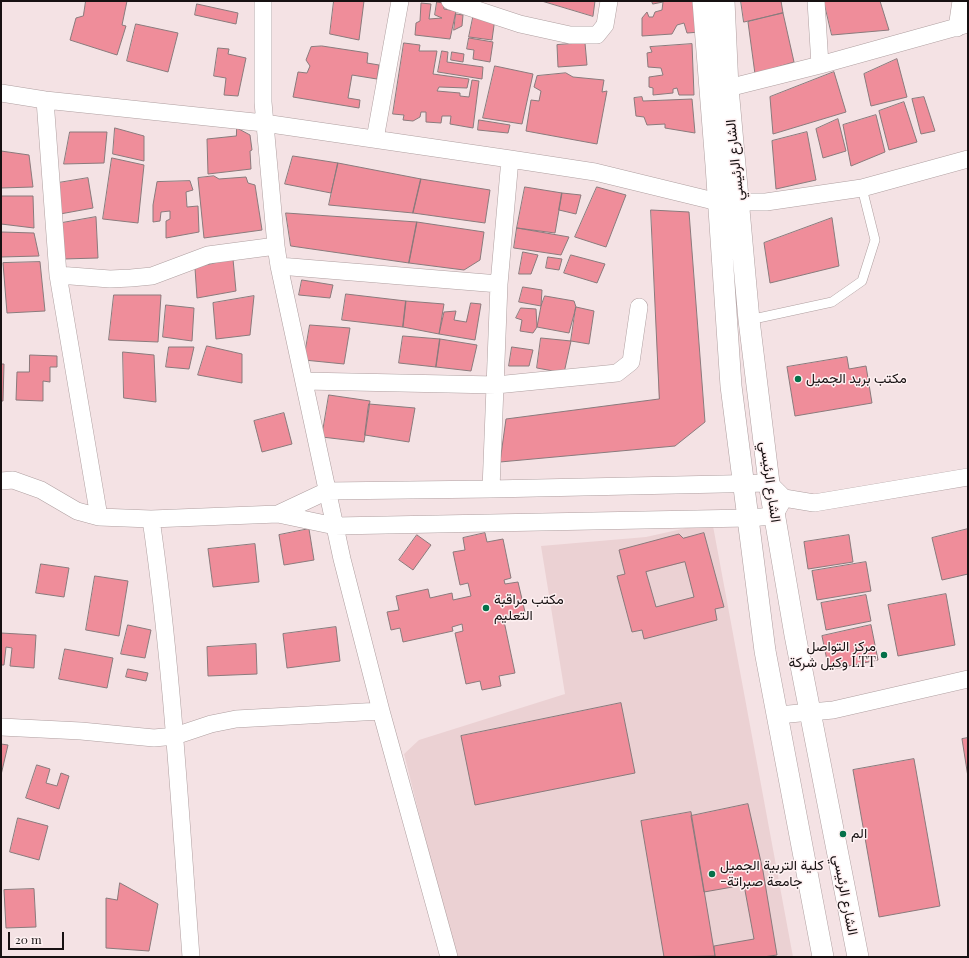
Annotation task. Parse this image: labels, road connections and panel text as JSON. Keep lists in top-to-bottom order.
{
  "streets": {
    "street": ["الشارع الرئيسي"]
  },
  "places": [
    "مكتب بريد الجميل",
    "مكتب مراقبة التعليم",
    "مركز التواصل وكيل شركة LTT",
    "الم",
    "كلية التربية الجميل -جامعة صبراتة"
  ],
  "scale_bar": "20 m"
}
